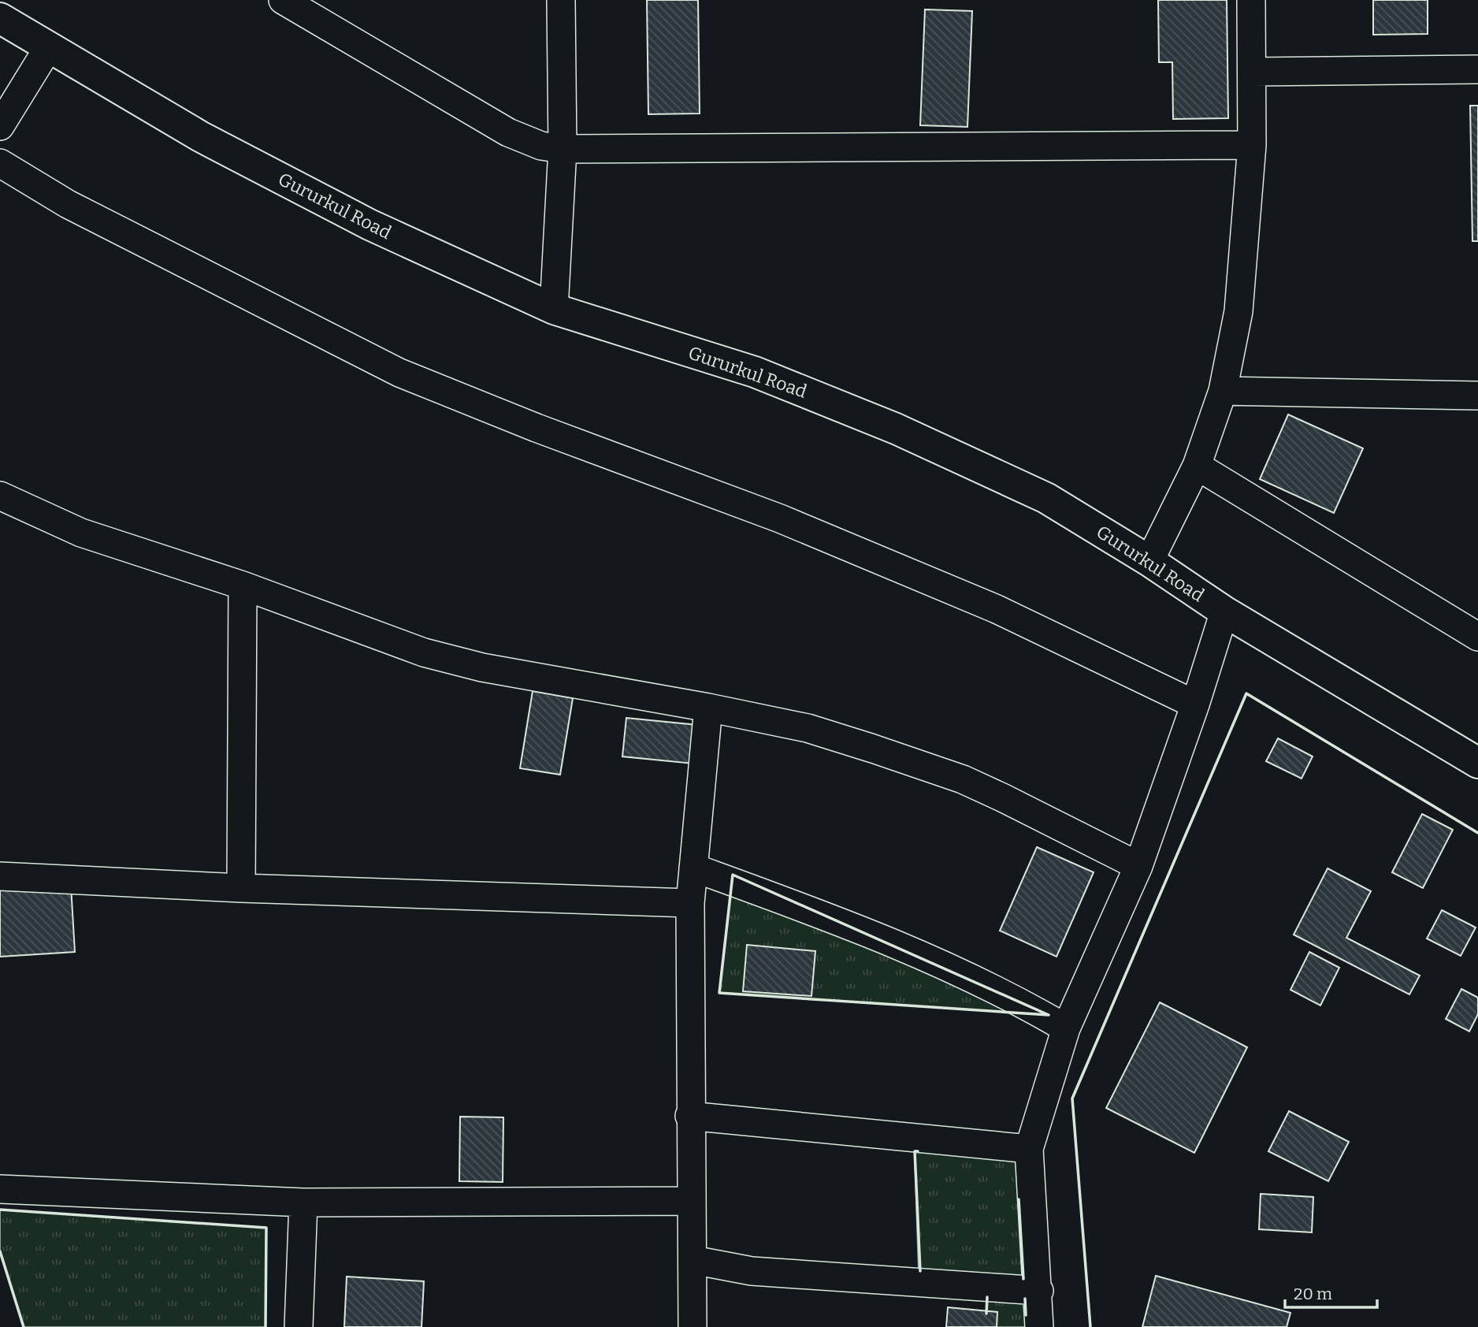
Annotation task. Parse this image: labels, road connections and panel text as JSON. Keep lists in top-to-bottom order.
{
  "streets": {
    "street": ["Gururkul Road"]
  },
  "scale_bar": "20 m"
}
